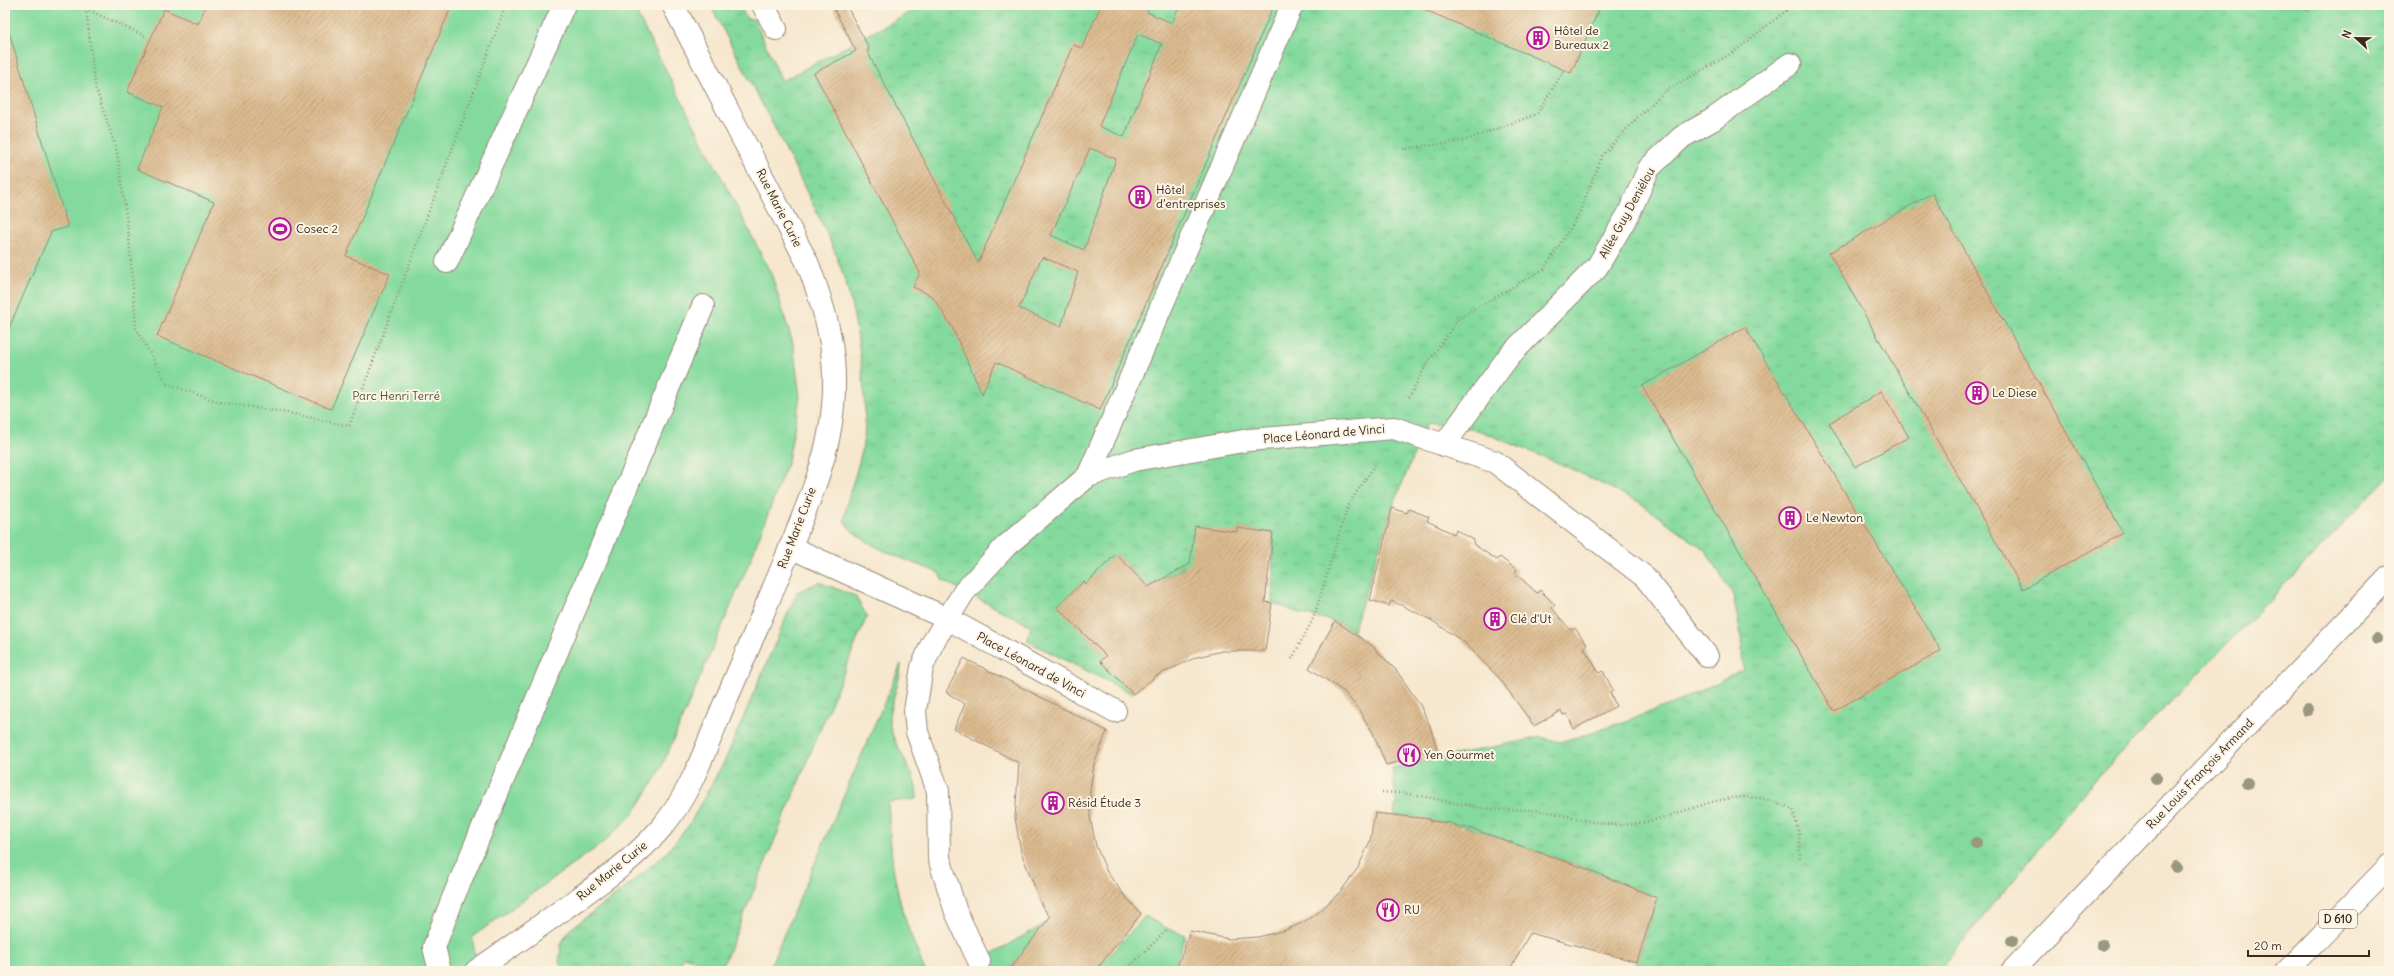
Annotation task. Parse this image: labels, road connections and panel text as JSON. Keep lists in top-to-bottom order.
{
  "streets": {
    "street": [
      "Rue Marie Curie",
      "Allée Guy Deniélou",
      "Place Léonard de Vinci",
      "Rue Louis François Armand",
      "D 610"
    ]
  },
  "crossings": [
    ["Allée Guy Deniélou", "Place Léonard de Vinci"]
  ],
  "parks": ["Parc Henri Terré"],
  "places": {
    "building": [
      "Hôtel de Bureaux 2",
      "Hôtel d’entreprises",
      "Le Diese",
      "Le Newton",
      "Clé d'Ut",
      "Résid Étude 3"
    ],
    "sports": ["Cosec 2"],
    "restaurant": ["Yen Gourmet", "RU"]
  },
  "scale_bar": "20 m",
  "north": "left"
}
